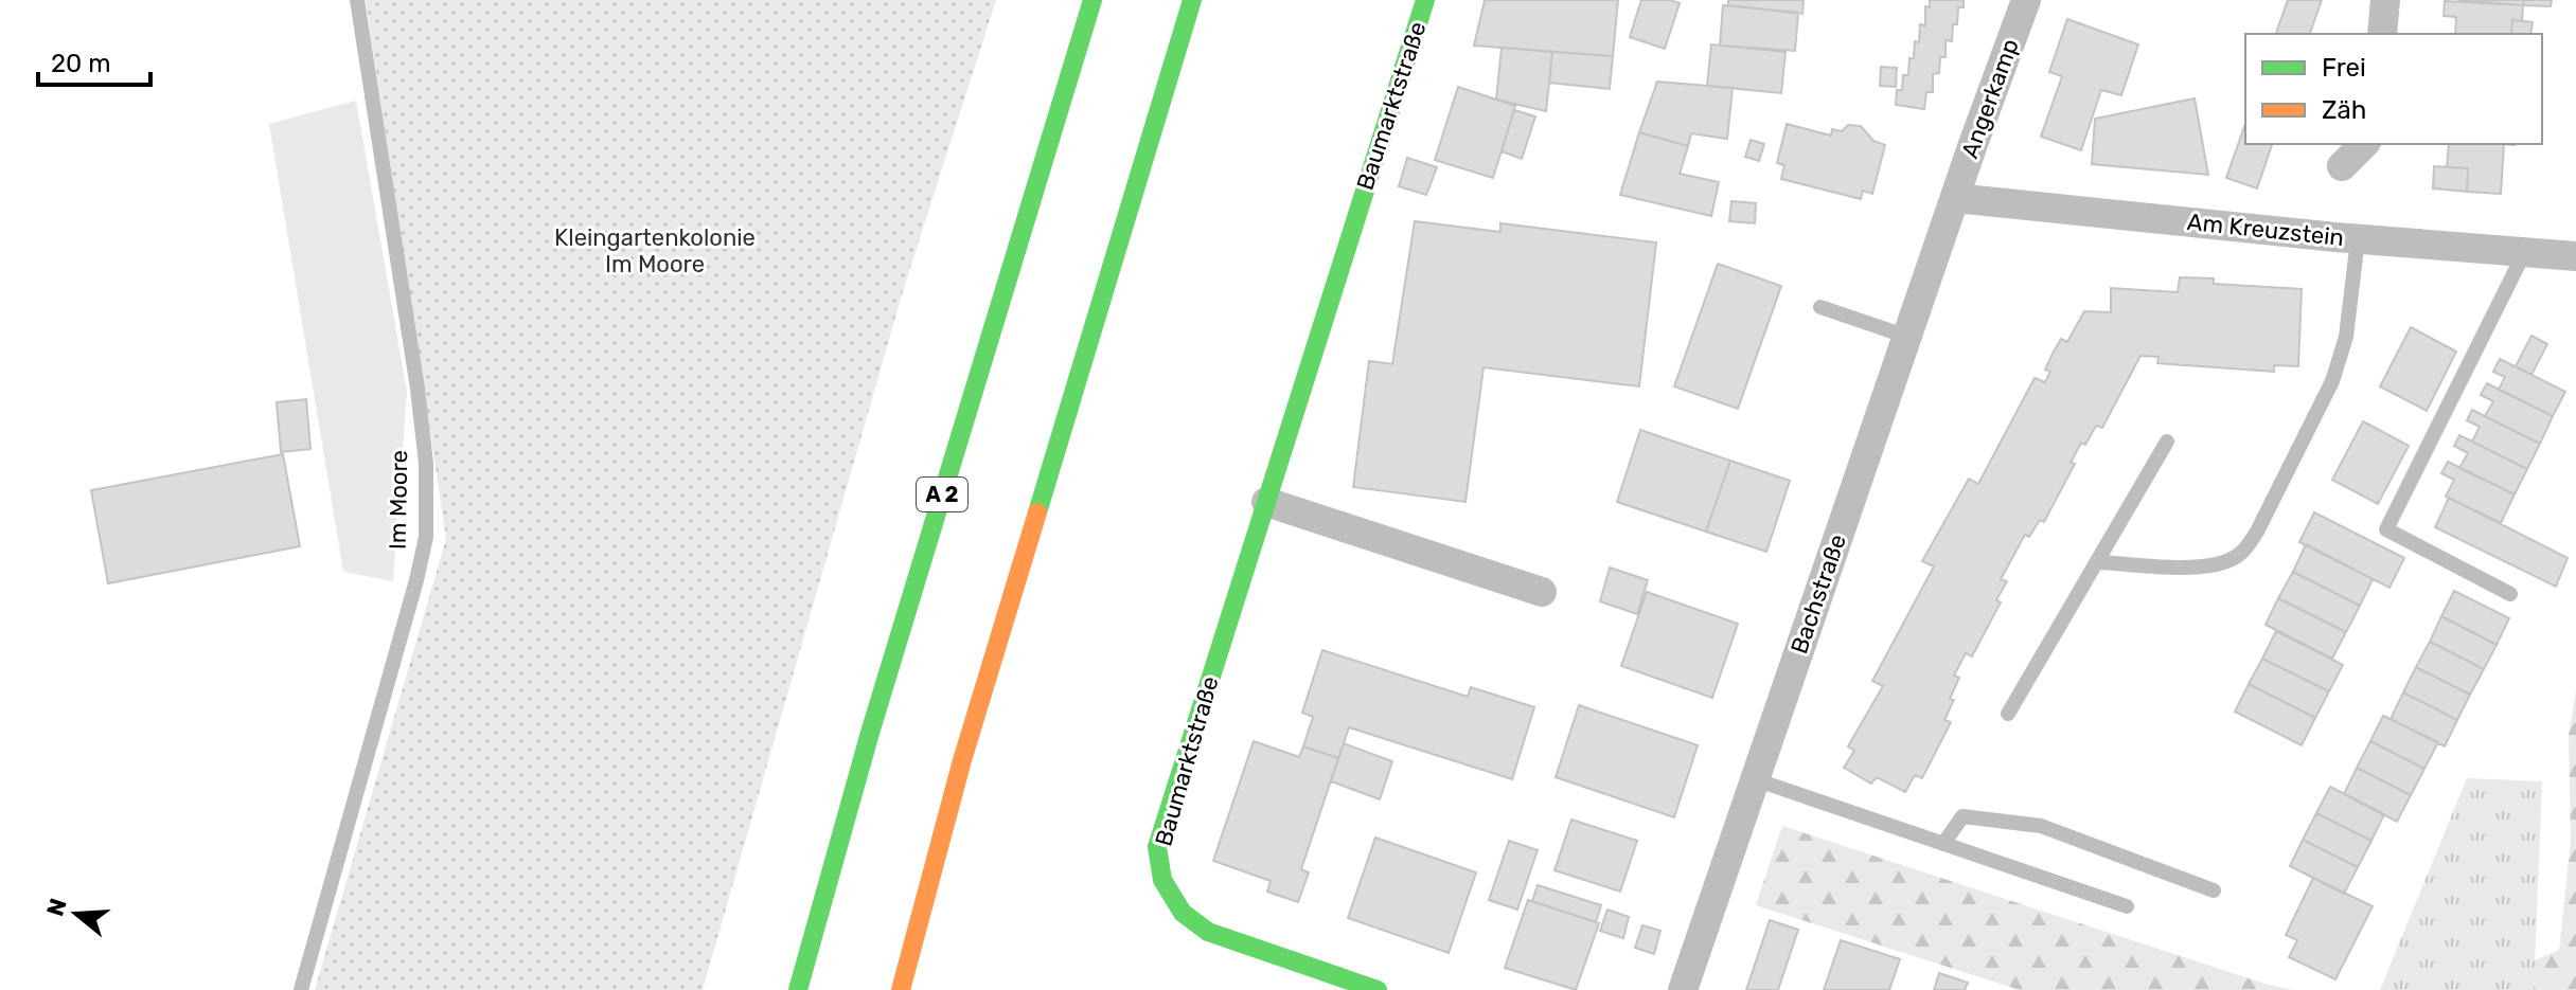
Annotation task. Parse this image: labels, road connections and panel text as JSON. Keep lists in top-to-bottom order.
{
  "streets": {
    "main road": ["Baumarktstraße", "A 2"],
    "street": ["Angerkamp", "Am Kreuzstein", "Bachstraße"],
    "lane": ["Im Moore"]
  },
  "crossings": [
    ["Angerkamp", "Am Kreuzstein"],
    ["Angerkamp", "Bachstraße"],
    ["Am Kreuzstein", "Bachstraße"]
  ],
  "parks": ["Kleingartenkolonie Im Moore"],
  "legend": ["Frei", "Zäh"],
  "scale_bar": "20 m",
  "north": "left"
}
